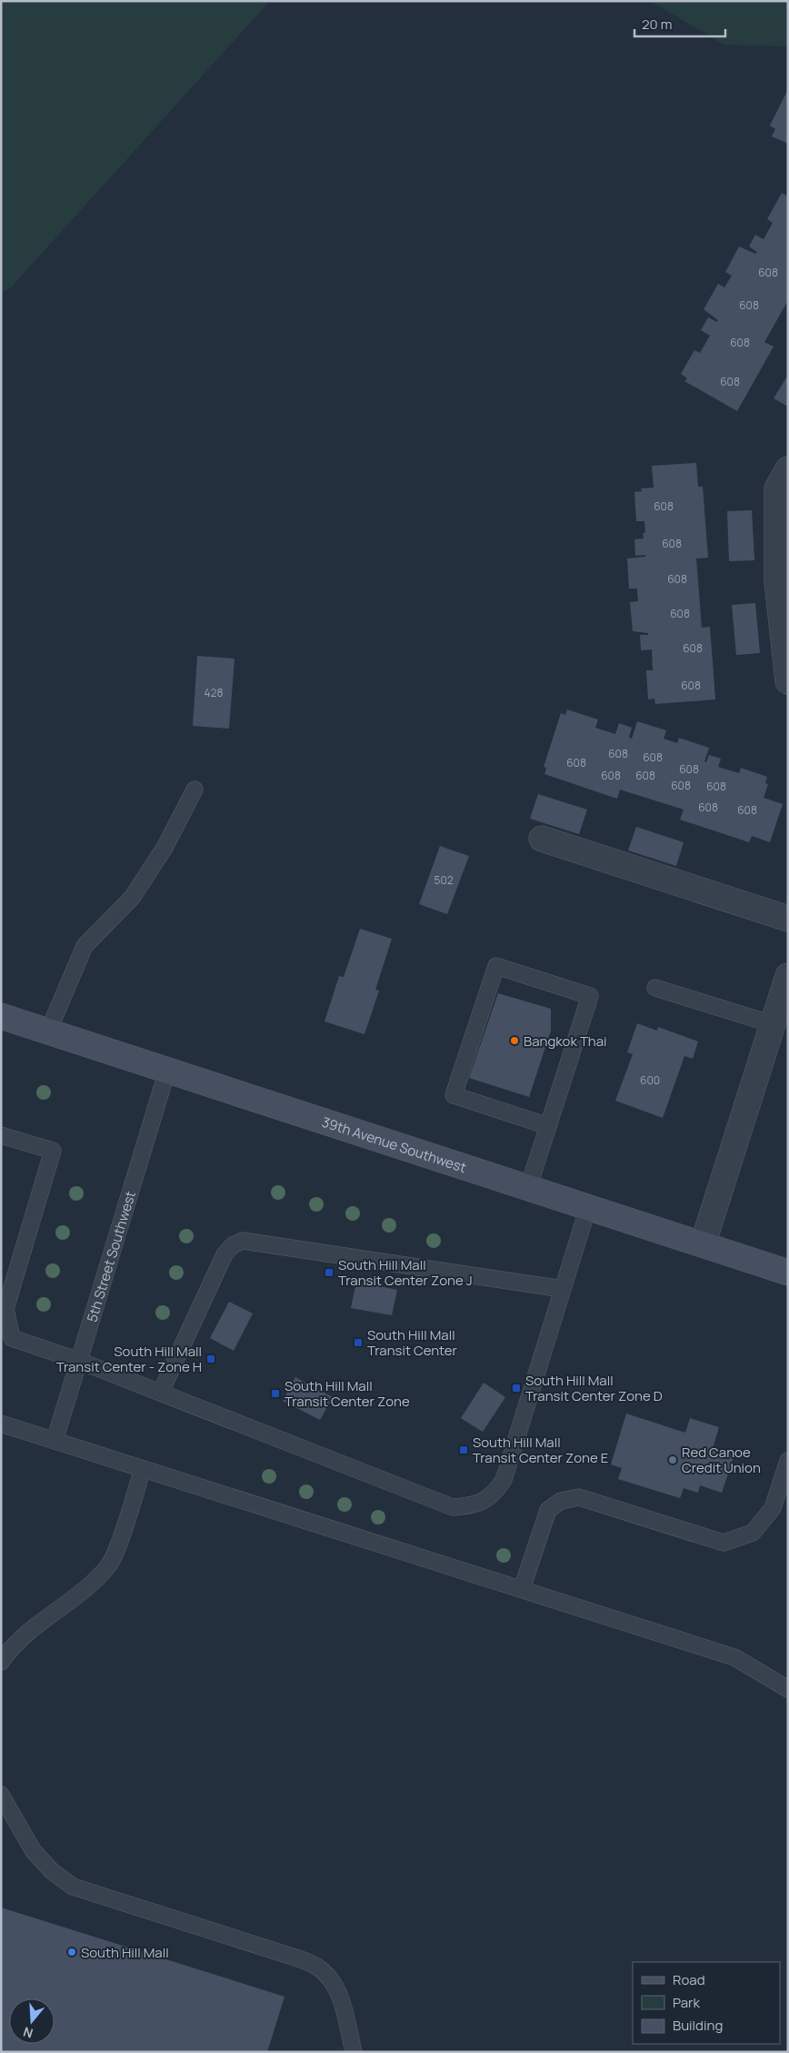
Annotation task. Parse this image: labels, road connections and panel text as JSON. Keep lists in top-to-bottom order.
{
  "streets": {
    "main road": ["39th Avenue Southwest"],
    "lane": ["5th Street Southwest"]
  },
  "crossings": [
    ["39th Avenue Southwest", "5th Street Southwest"]
  ],
  "places": {
    "other": ["Bangkok Thai", "Red Canoe Credit Union", "South Hill Mall"],
    "transit": [
      "South Hill Mall Transit Center Zone J",
      "South Hill Mall Transit Center",
      "South Hill Mall Transit Center - Zone H",
      "South Hill Mall Transit Center Zone D",
      "South Hill Mall Transit Center Zone",
      "South Hill Mall Transit Center Zone E"
    ]
  },
  "house_numbers": [
    "608",
    "608",
    "608",
    "608",
    "608",
    "608",
    "608",
    "608",
    "608",
    "608",
    "428",
    "608",
    "608",
    "608",
    "608",
    "608",
    "608",
    "608",
    "608",
    "608",
    "608",
    "502",
    "600"
  ],
  "legend": ["Road", "Park", "Building"],
  "scale_bar": "20 m",
  "north": "bottom"
}
